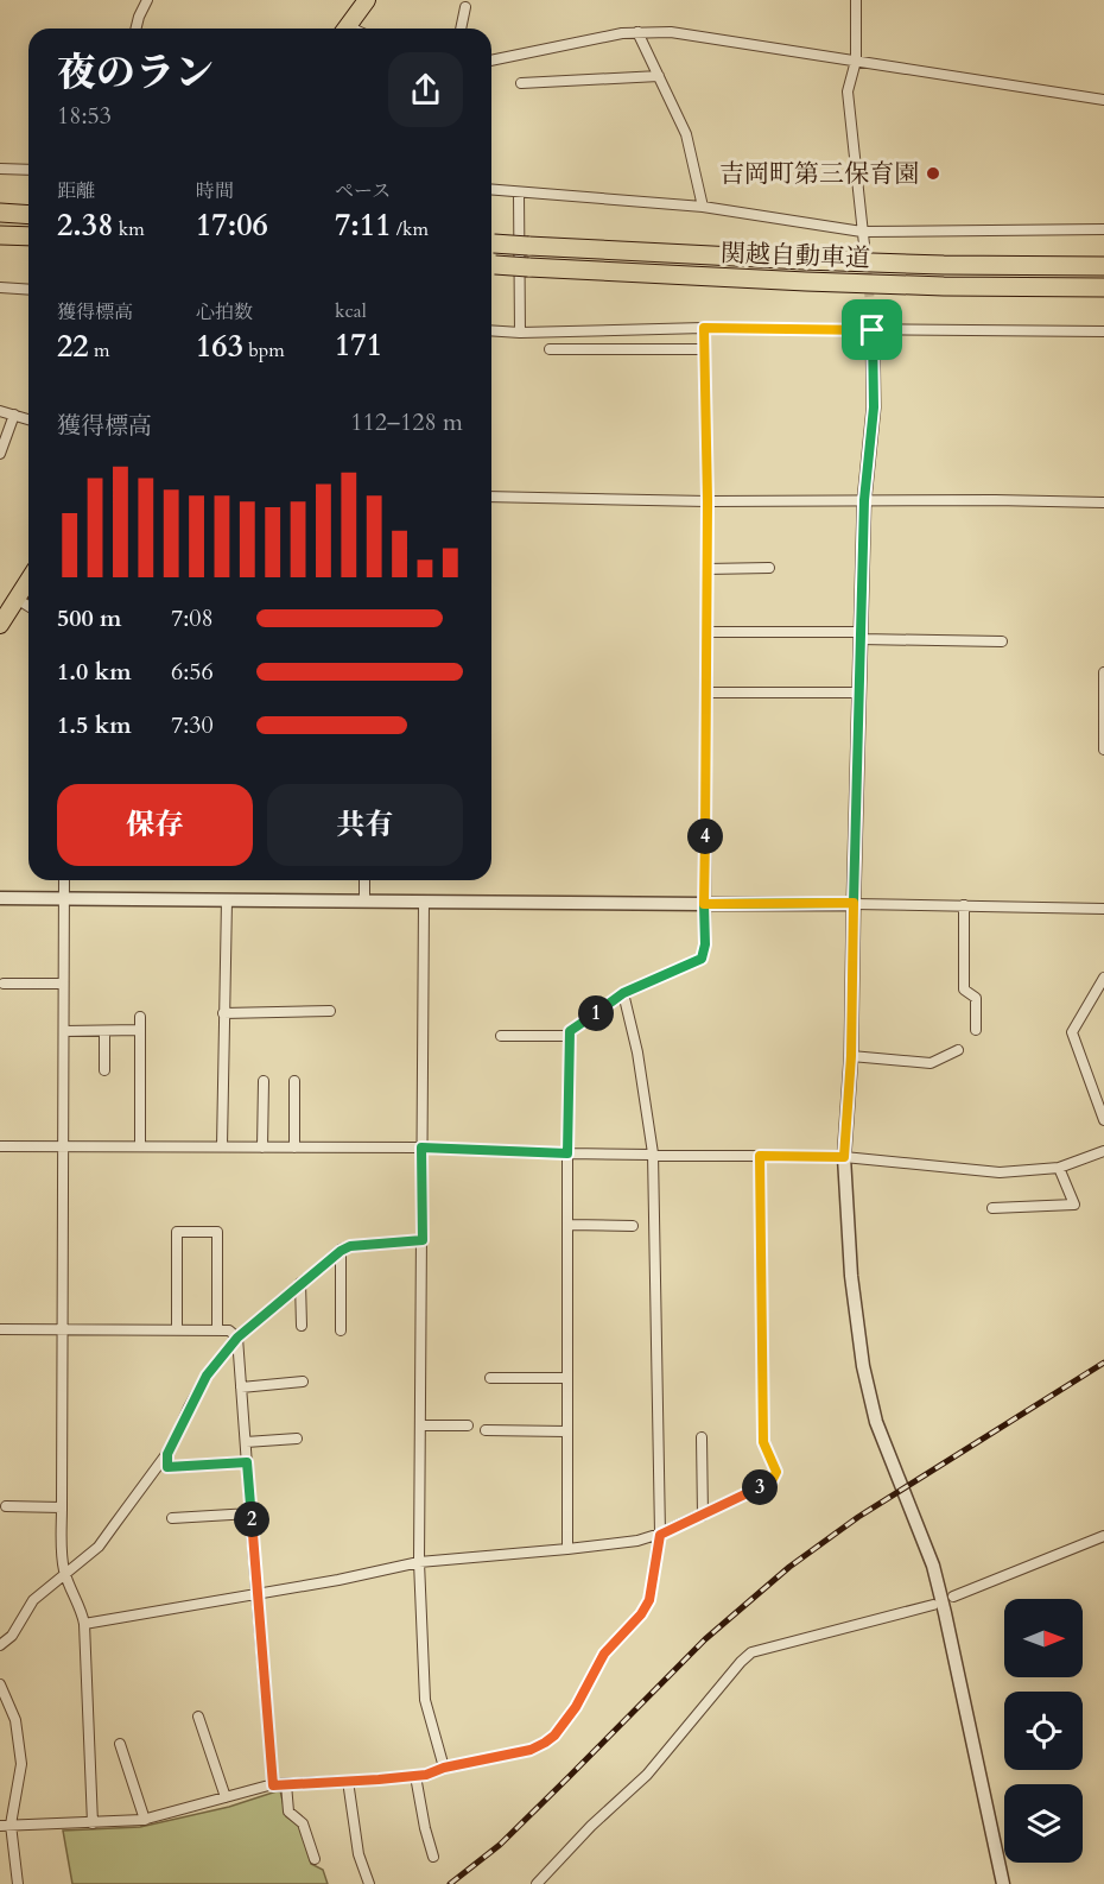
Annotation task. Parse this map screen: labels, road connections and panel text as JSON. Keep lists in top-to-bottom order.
{
  "streets": {
    "highway": ["関越自動車道"]
  },
  "places": ["吉岡町第三保育園"],
  "north": "right",
  "page": {
    "heading": ["夜のラン", "18:53"],
    "stats": [
      ["距離", "2.38 km"],
      ["時間", "17:06"],
      ["ペース", "7:11 /km"],
      ["獲得標高", "22 m"],
      ["心拍数", "163 bpm"],
      ["kcal", "171"]
    ],
    "chart": ["獲得標高", "112–128 m"],
    "list": [
      {
        "name": "500 m",
        "note": "7:08"
      },
      {
        "name": "1.0 km",
        "note": "6:56"
      },
      {
        "name": "1.5 km",
        "note": "7:30"
      }
    ],
    "buttons": ["保存", "共有"],
    "pins": [
      "4",
      "1",
      "3",
      "2"
    ]
  }
}
